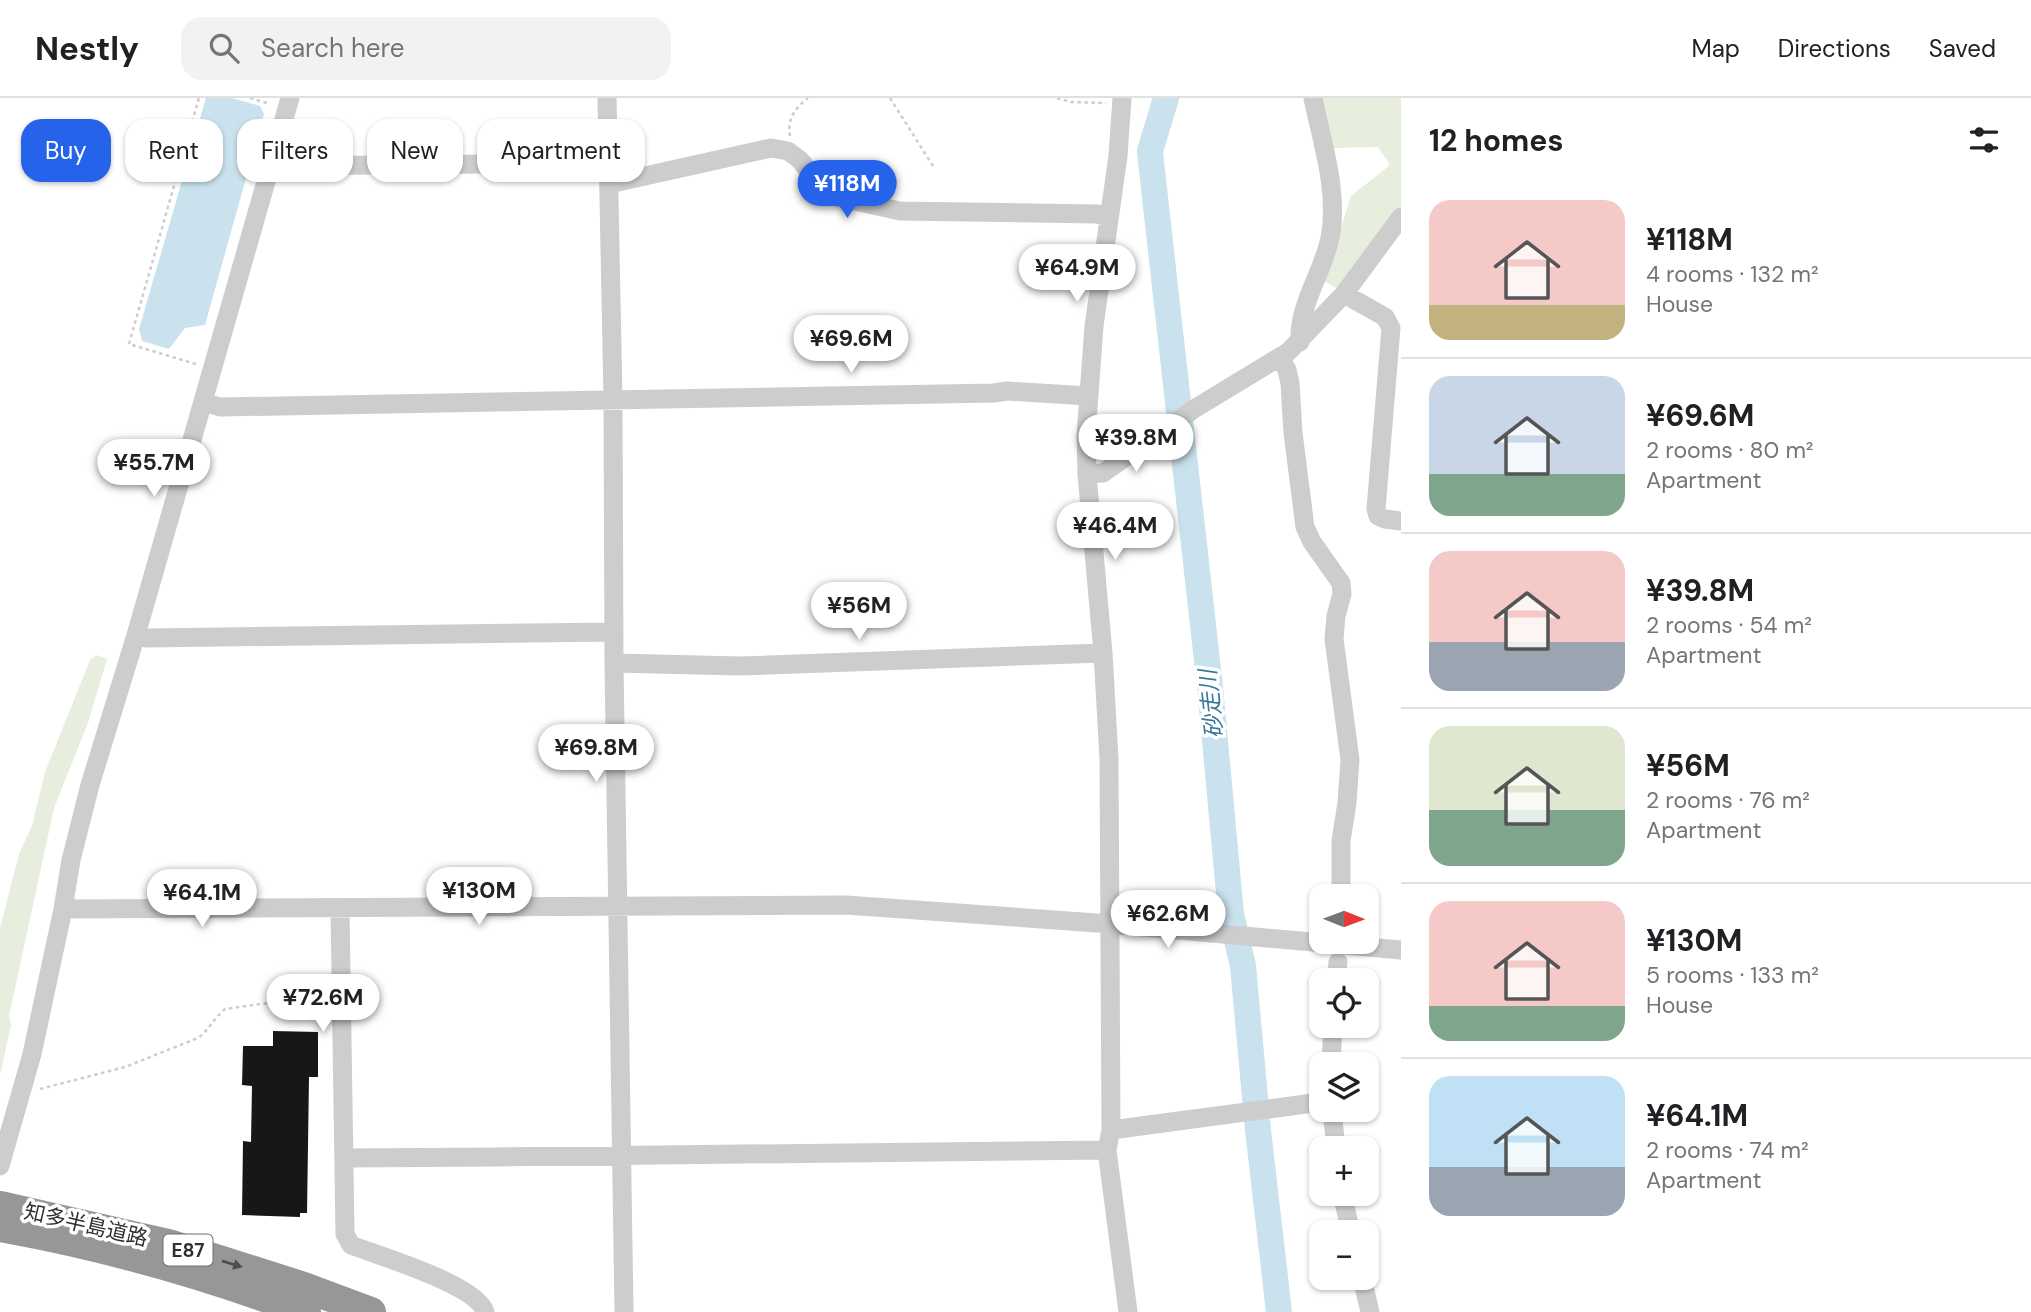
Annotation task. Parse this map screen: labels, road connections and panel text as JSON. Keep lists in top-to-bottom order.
{
  "streets": {
    "highway": ["知多半島道路", "E87"]
  },
  "water": ["砂走川"],
  "north": "right",
  "page": {
    "header": "Nestly",
    "search": "Search here",
    "nav": ["Map", "Directions", "Saved"],
    "heading": "12 homes",
    "chip": [
      "Buy",
      "Rent",
      "Filters",
      "New",
      "Apartment"
    ],
    "price": [
      "¥118M",
      "¥64.9M",
      "¥69.6M",
      "¥39.8M",
      "¥55.7M",
      "¥46.4M",
      "¥56M",
      "¥69.8M",
      "¥130M",
      "¥64.1M",
      "¥62.6M",
      "¥72.6M"
    ],
    "list": [
      {
        "name": "¥118M",
        "note": "4 rooms · 132 m² · House"
      },
      {
        "name": "¥69.6M",
        "note": "2 rooms · 80 m² · Apartment"
      },
      {
        "name": "¥39.8M",
        "note": "2 rooms · 54 m² · Apartment"
      },
      {
        "name": "¥56M",
        "note": "2 rooms · 76 m² · Apartment"
      },
      {
        "name": "¥130M",
        "note": "5 rooms · 133 m² · House"
      },
      {
        "name": "¥64.1M",
        "note": "2 rooms · 74 m² · Apartment"
      }
    ],
    "map_buttons": ["+", "−"]
  }
}
